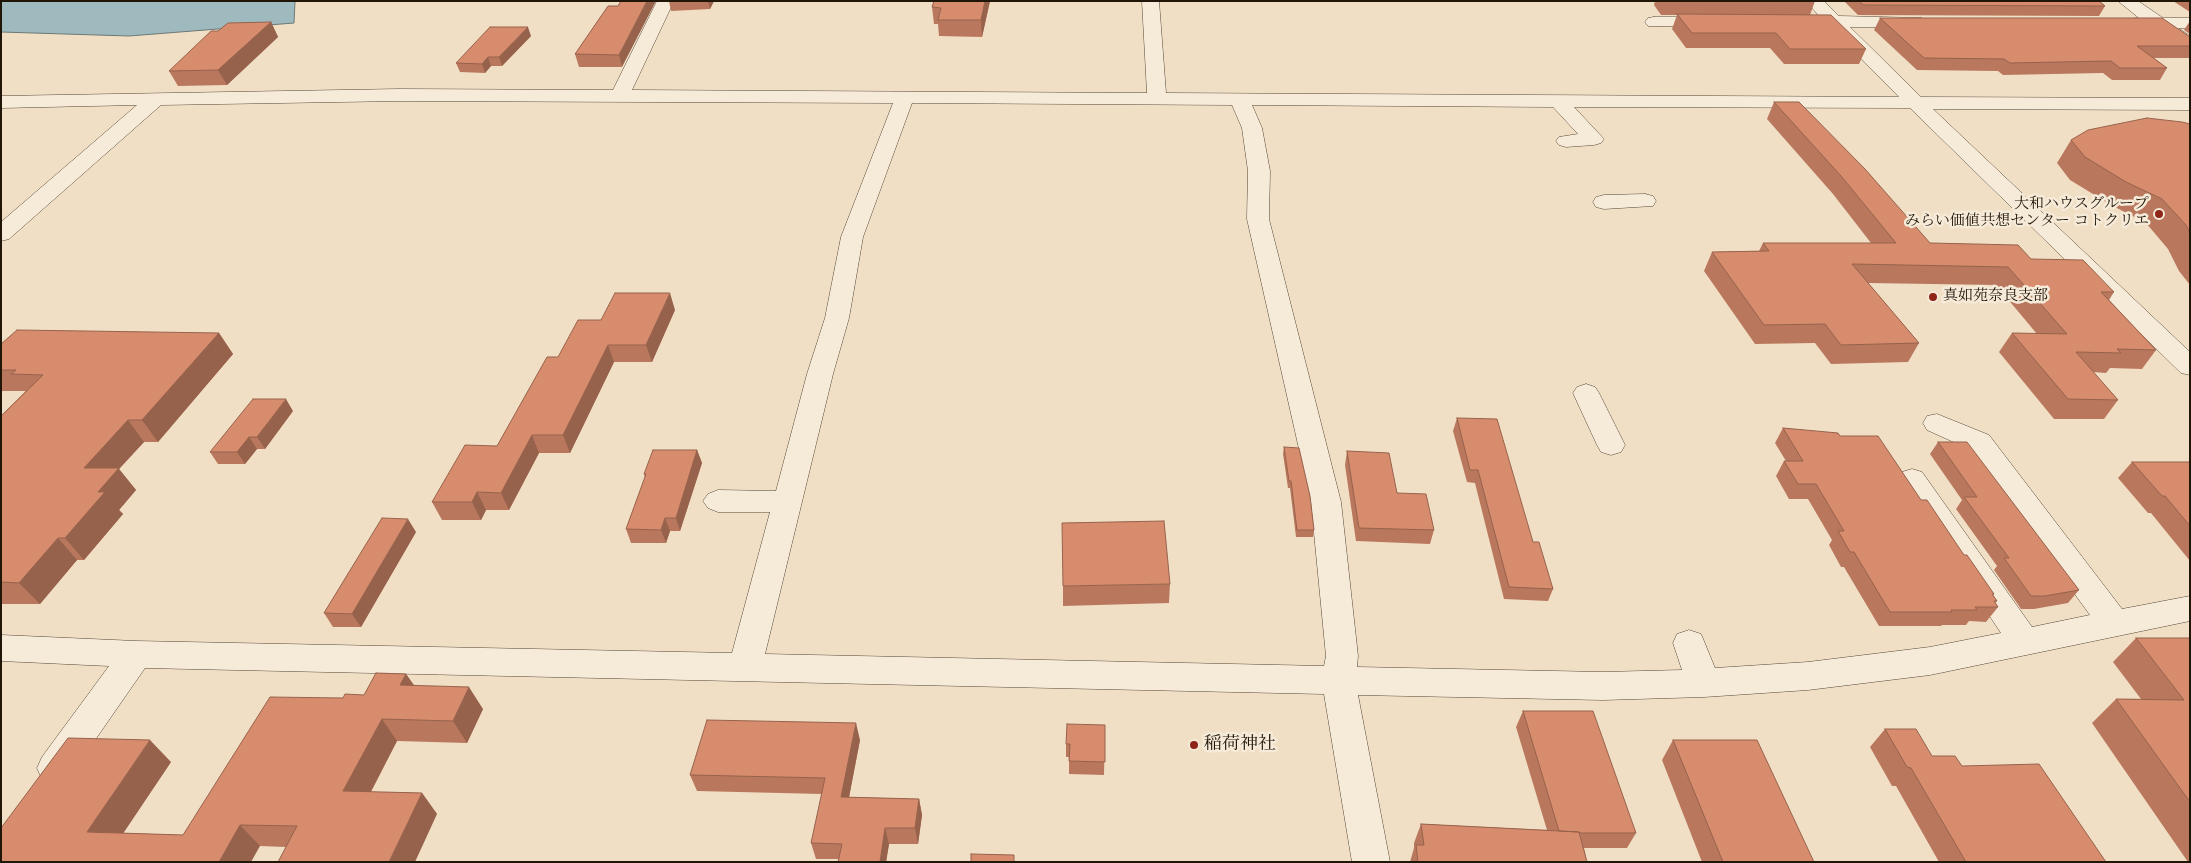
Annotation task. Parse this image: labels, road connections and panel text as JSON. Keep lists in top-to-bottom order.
{
  "places": ["大和ハウスグループ みらい価値共想センター コトクリエ", "真如苑奈良支部", "稲荷神社"]
}
